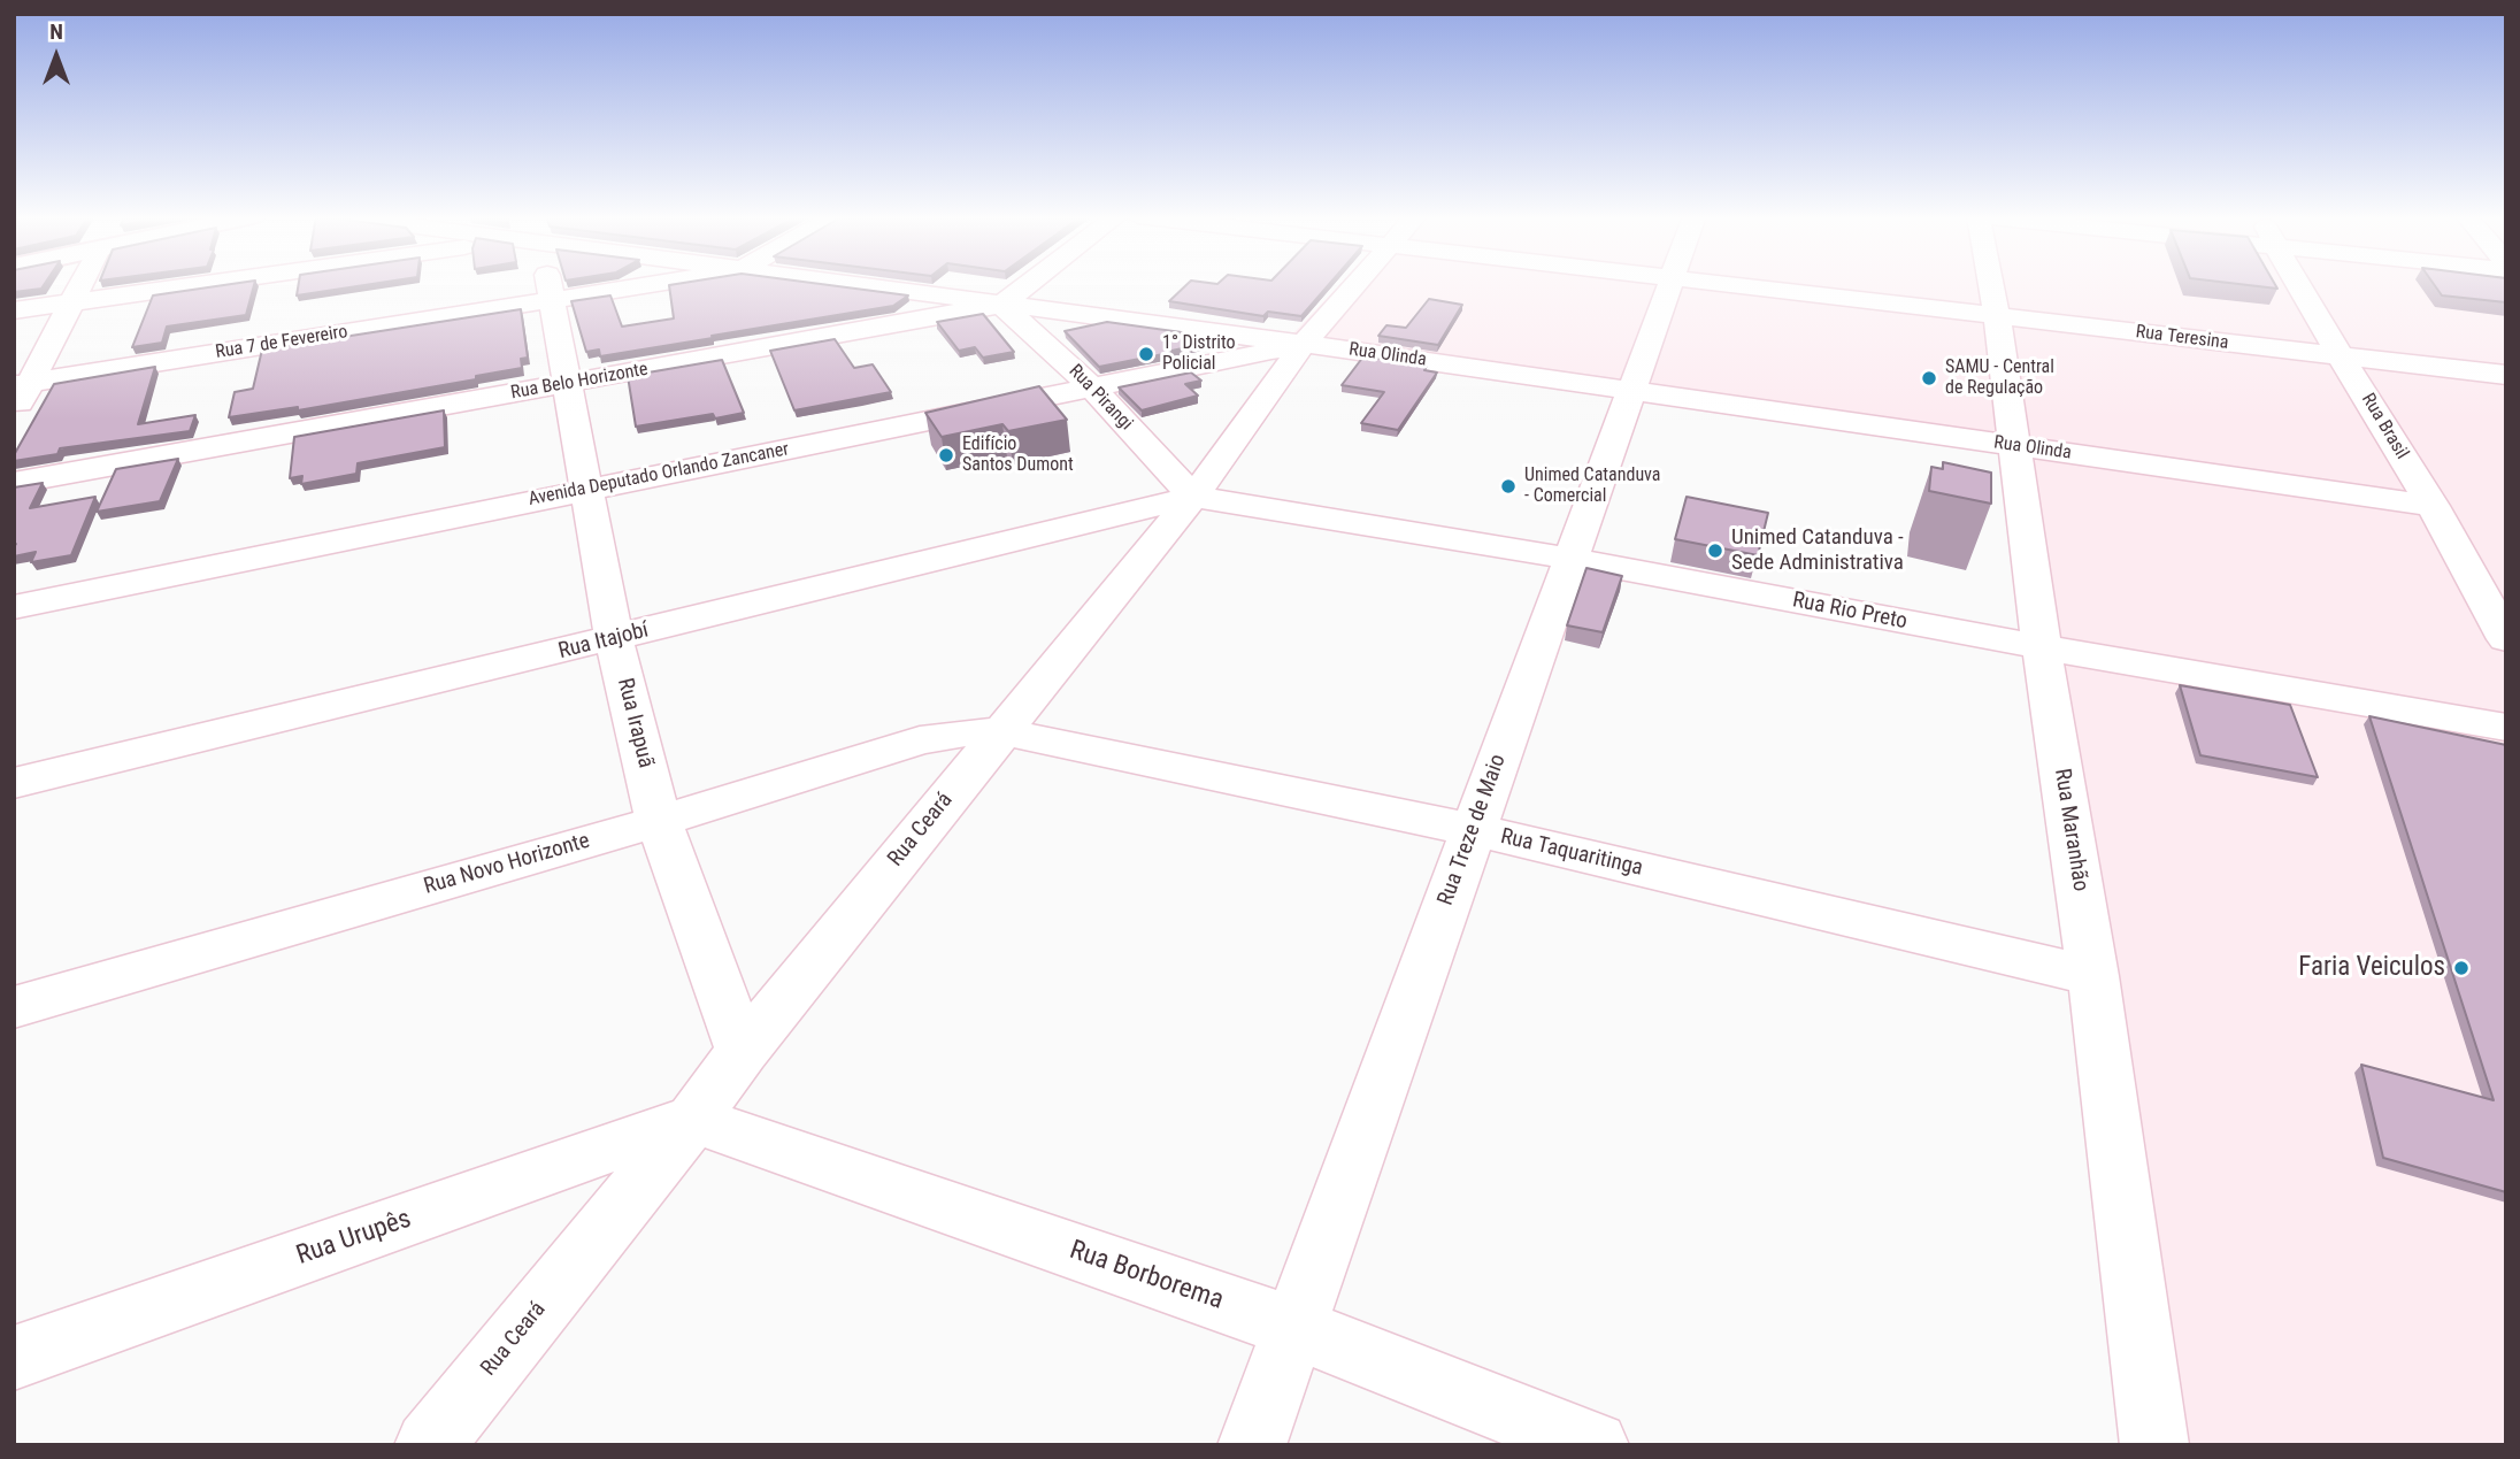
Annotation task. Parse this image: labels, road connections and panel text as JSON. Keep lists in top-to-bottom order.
{
  "streets": {
    "street": [
      "Rua Teresina",
      "Rua 7 de Fevereiro",
      "Rua Olinda",
      "Rua Belo Horizonte",
      "Rua Pirangi",
      "Rua Brasil",
      "Avenida Deputado Orlando Zancaner",
      "Rua Rio Preto",
      "Rua Itajobí",
      "Rua Irapuã",
      "Rua Ceará",
      "Rua Treze de Maio",
      "Rua Maranhão",
      "Rua Taquaritinga",
      "Rua Novo Horizonte",
      "Rua Urupês",
      "Rua Borborema"
    ]
  },
  "crossings": [
    ["Rua Teresina", "Rua Brasil"],
    ["Rua Teresina", "Rua Maranhão"],
    ["Rua 7 de Fevereiro", "Rua Irapuã"],
    ["Rua Olinda", "Rua Belo Horizonte"],
    ["Rua Olinda", "Rua Pirangi"],
    ["Rua Olinda", "Rua Brasil"],
    ["Rua Olinda", "Avenida Deputado Orlando Zancaner"],
    ["Rua Olinda", "Rua Ceará"],
    ["Rua Olinda", "Rua Treze de Maio"],
    ["Rua Olinda", "Rua Maranhão"],
    ["Rua Belo Horizonte", "Rua Pirangi"],
    ["Rua Belo Horizonte", "Rua Irapuã"],
    ["Rua Pirangi", "Avenida Deputado Orlando Zancaner"],
    ["Rua Pirangi", "Rua Rio Preto"],
    ["Rua Pirangi", "Rua Itajobí"],
    ["Rua Pirangi", "Rua Ceará"],
    ["Avenida Deputado Orlando Zancaner", "Rua Irapuã"],
    ["Avenida Deputado Orlando Zancaner", "Rua Ceará"],
    ["Rua Rio Preto", "Rua Itajobí"],
    ["Rua Rio Preto", "Rua Ceará"],
    ["Rua Rio Preto", "Rua Treze de Maio"],
    ["Rua Rio Preto", "Rua Maranhão"],
    ["Rua Itajobí", "Rua Irapuã"],
    ["Rua Itajobí", "Rua Ceará"],
    ["Rua Irapuã", "Rua Ceará"],
    ["Rua Irapuã", "Rua Novo Horizonte"],
    ["Rua Ceará", "Rua Taquaritinga"],
    ["Rua Ceará", "Rua Novo Horizonte"],
    ["Rua Ceará", "Rua Urupês"],
    ["Rua Ceará", "Rua Borborema"],
    ["Rua Treze de Maio", "Rua Taquaritinga"],
    ["Rua Treze de Maio", "Rua Borborema"],
    ["Rua Maranhão", "Rua Taquaritinga"],
    ["Rua Taquaritinga", "Rua Novo Horizonte"],
    ["Rua Urupês", "Rua Borborema"]
  ],
  "places": [
    "1° Distrito Policial",
    "SAMU - Central de Regulação",
    "Edifício Santos Dumont",
    "Unimed Catanduva - Comercial",
    "Unimed Catanduva - Sede Administrativa",
    "Faria Veiculos"
  ],
  "north": "top"
}
